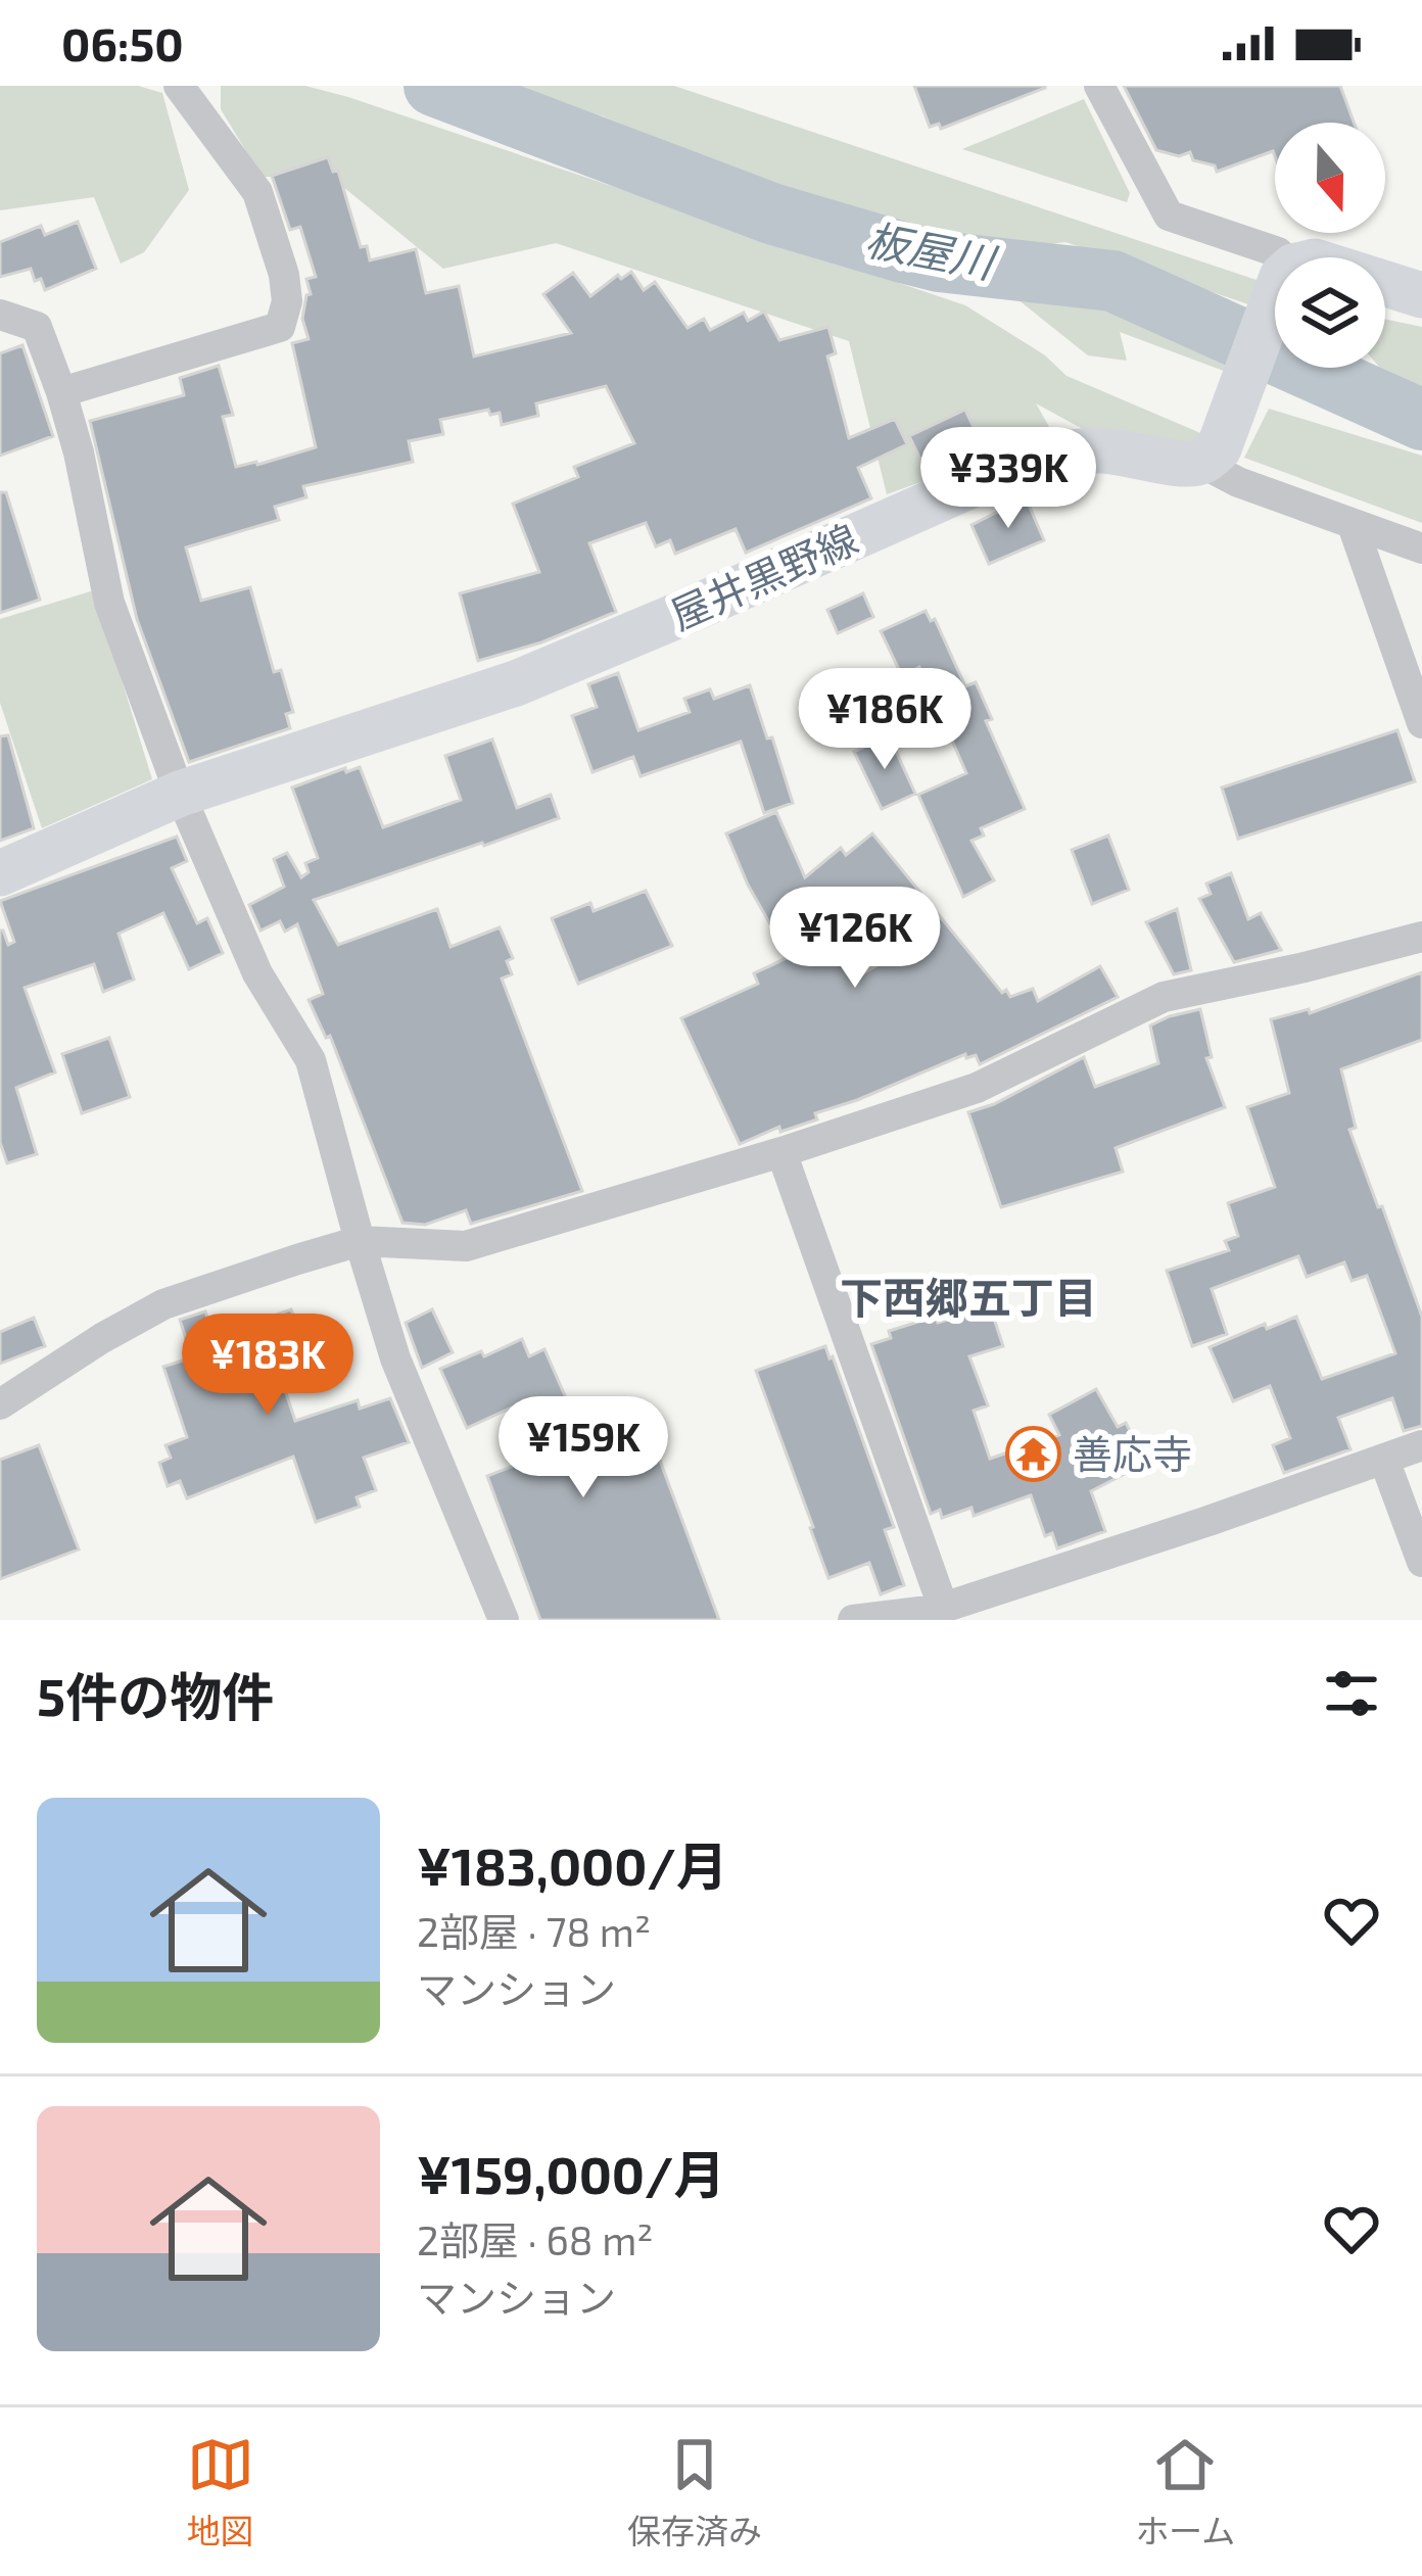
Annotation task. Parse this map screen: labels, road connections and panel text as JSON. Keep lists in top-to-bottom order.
{
  "streets": {
    "main road": ["屋井黒野線"]
  },
  "districts": ["下西郷五丁目"],
  "water": ["板屋川"],
  "places": {
    "temple": ["善応寺"]
  },
  "north": "bottom",
  "page": {
    "status": "06:50",
    "price": [
      "¥339K",
      "¥186K",
      "¥126K",
      "¥183K",
      "¥159K"
    ],
    "heading": "5件の物件",
    "list": [
      {
        "name": "¥183,000/月",
        "note": "2部屋 · 78 m² · マンション"
      },
      {
        "name": "¥159,000/月",
        "note": "2部屋 · 68 m² · マンション"
      }
    ],
    "tabs": ["地図", "保存済み", "ホーム"]
  }
}
